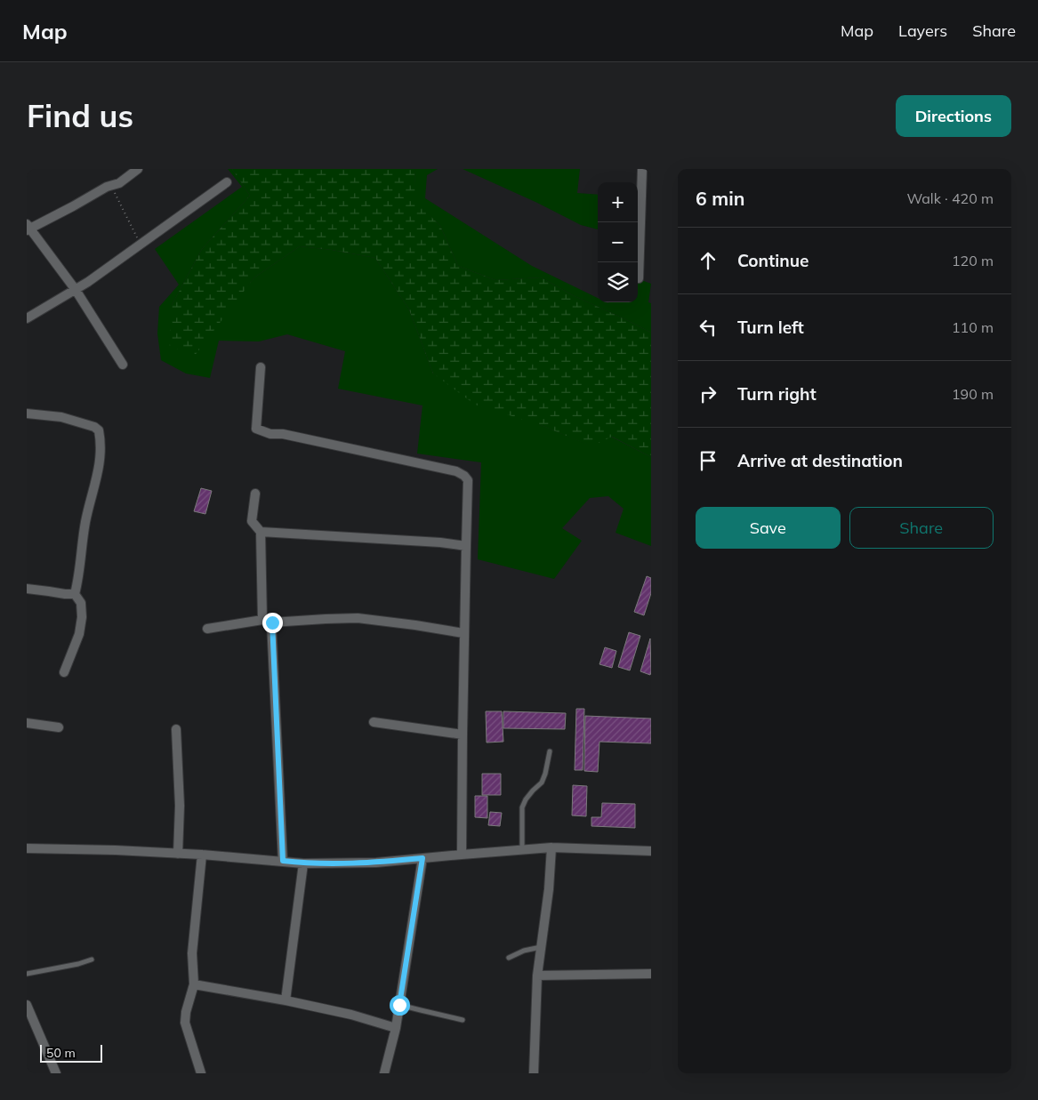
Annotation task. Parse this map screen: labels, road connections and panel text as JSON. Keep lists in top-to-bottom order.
{
  "scale_bar": "50 m",
  "page": {
    "header": "Map",
    "nav": ["Map", "Layers", "Share"],
    "buttons": [
      "Directions",
      ["Save", "Share"]
    ],
    "title": "Find us",
    "heading": ["6 min", "Walk · 420 m"],
    "map_buttons": ["+", "−"],
    "list": [
      ["Continue", "120 m"],
      ["Turn left", "110 m"],
      ["Turn right", "190 m"],
      "Arrive at destination"
    ],
    "scale": "50 m"
  }
}
